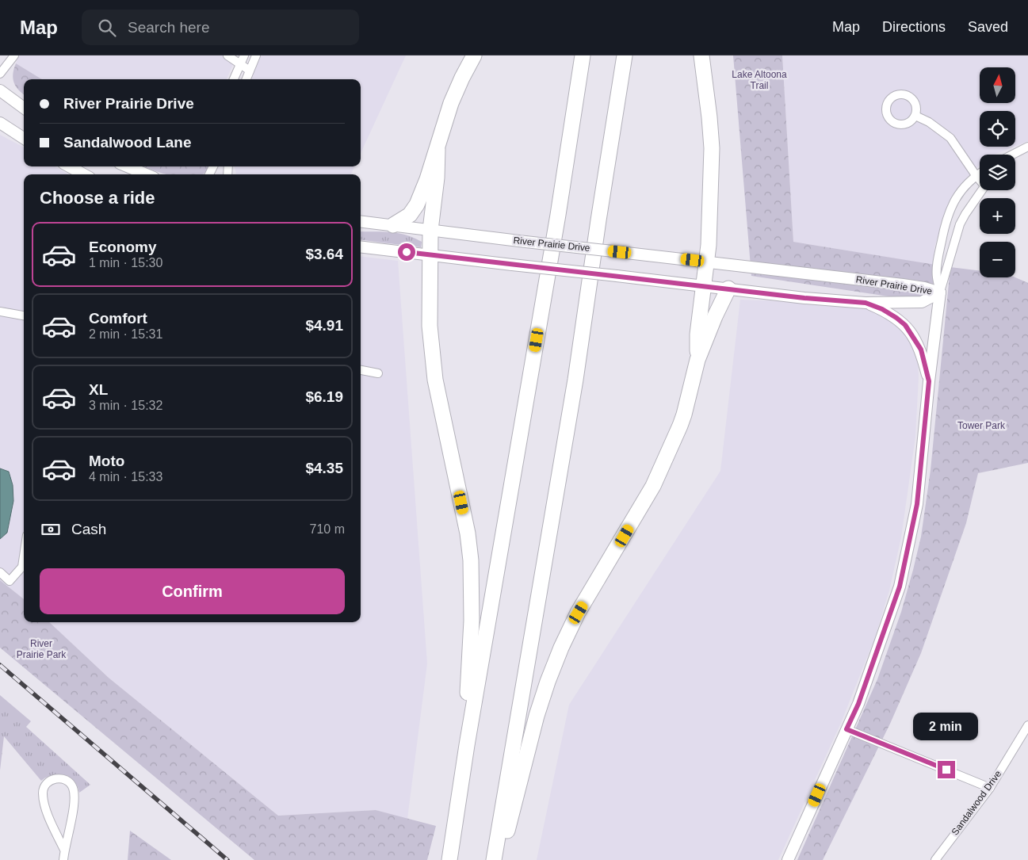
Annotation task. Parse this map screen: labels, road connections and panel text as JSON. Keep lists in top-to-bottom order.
{
  "streets": {
    "street": ["River Prairie Drive", "Sandalwood Drive"]
  },
  "parks": ["Lake Altoona Trail", "Tower Park", "River Prairie Park"],
  "north": "top",
  "page": {
    "header": "Map",
    "search": "Search here",
    "nav": ["Map", "Directions", "Saved"],
    "map_buttons": ["+", "−"],
    "banner": ["River Prairie Drive", "Sandalwood Lane"],
    "heading": "Choose a ride",
    "list": [
      {
        "name": "Economy",
        "note": "1 min · 15:30",
        "value": "$3.64"
      },
      {
        "name": "Comfort",
        "note": "2 min · 15:31",
        "value": "$4.91"
      },
      {
        "name": "XL",
        "note": "3 min · 15:32",
        "value": "$6.19"
      },
      {
        "name": "Moto",
        "note": "4 min · 15:33",
        "value": "$4.35"
      }
    ],
    "pay": ["Cash", "710 m"],
    "buttons": "Confirm",
    "bubble": "2 min"
  }
}
